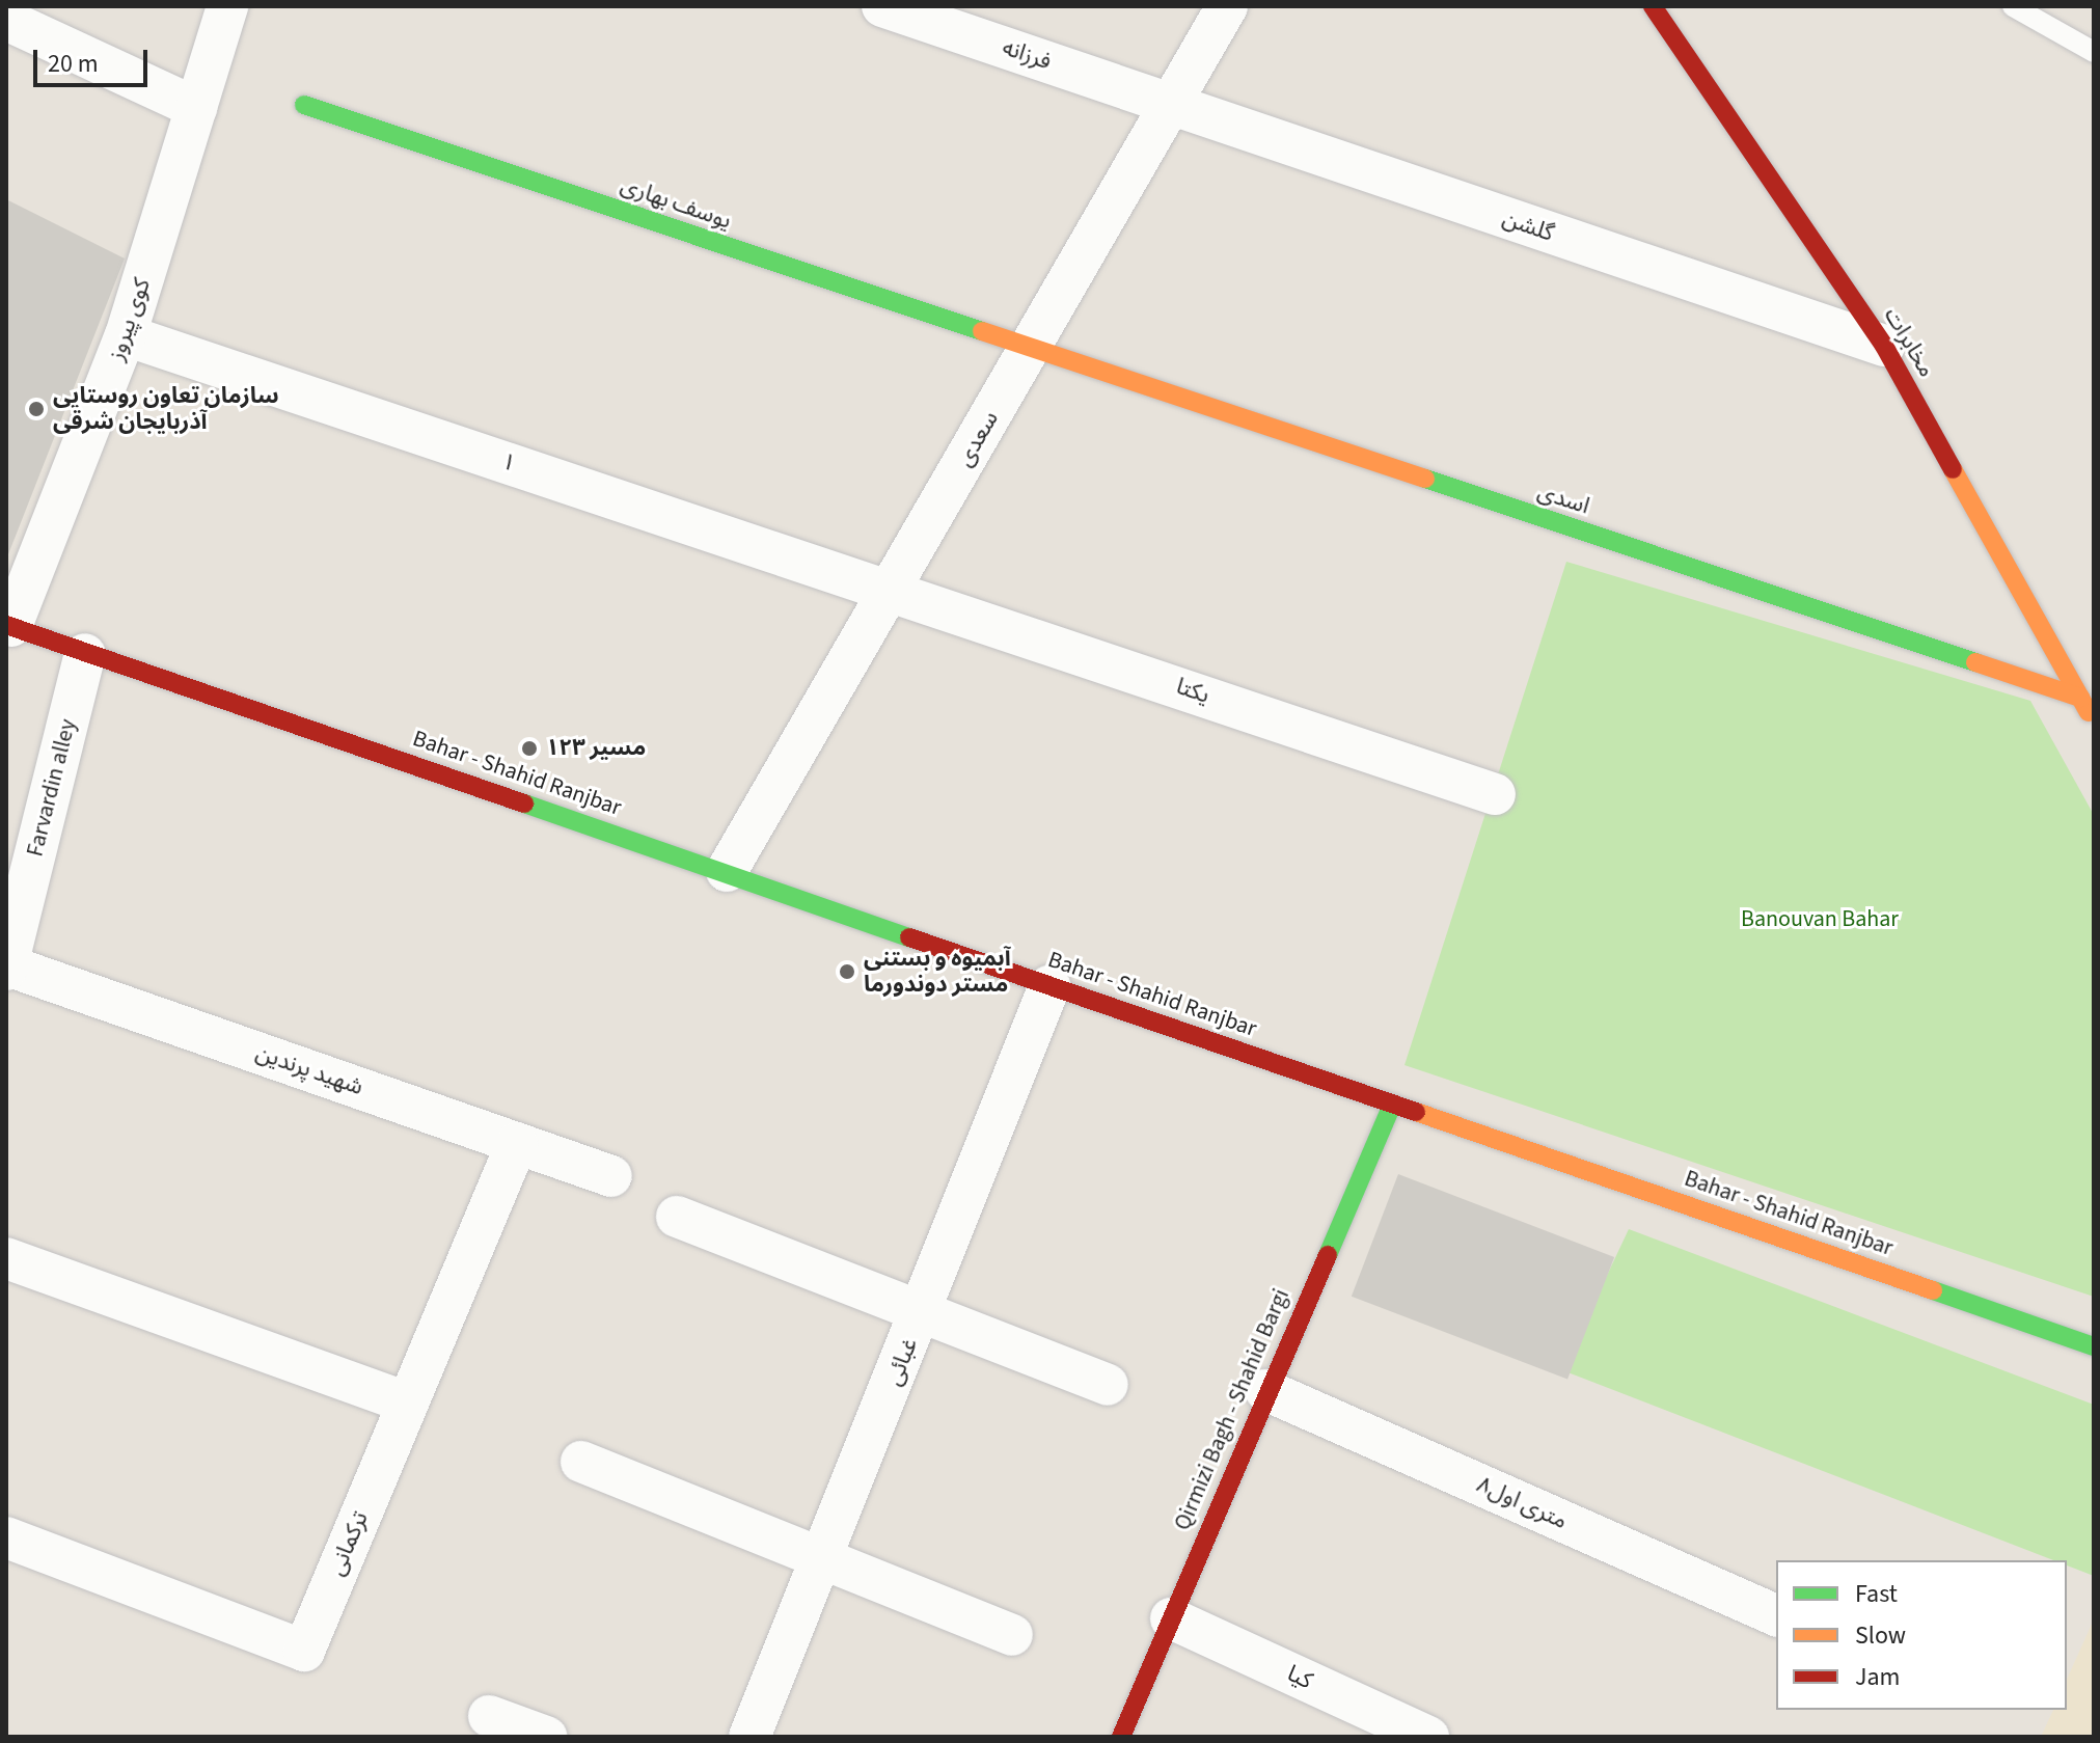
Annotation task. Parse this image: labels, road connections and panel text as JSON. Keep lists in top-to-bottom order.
{
  "streets": {
    "street": [
      "فرزانه",
      "یوسف بهاری",
      "گلشن",
      "کوی پیروز",
      "مخابرات",
      "سعدی",
      "۱",
      "اسدی",
      "یکتا",
      "Bahar - Shahid Ranjbar",
      "Farvardin alley",
      "شهید پرندین",
      "غبائی",
      "Qirmizi Bagh - Shahid Bargi",
      "۸متری اول",
      "ترکمانی",
      "کیا"
    ]
  },
  "crossings": [
    ["فرزانه", "گلشن"],
    ["فرزانه", "سعدی"],
    ["یوسف بهاری", "سعدی"],
    ["یوسف بهاری", "اسدی"],
    ["گلشن", "مخابرات"],
    ["گلشن", "سعدی"],
    ["کوی پیروز", "۱"],
    ["کوی پیروز", "Bahar - Shahid Ranjbar"],
    ["مخابرات", "اسدی"],
    ["سعدی", "۱"],
    ["سعدی", "اسدی"],
    ["سعدی", "یکتا"],
    ["سعدی", "Bahar - Shahid Ranjbar"],
    ["۱", "یکتا"],
    ["Bahar - Shahid Ranjbar", "Farvardin alley"],
    ["Bahar - Shahid Ranjbar", "غبائی"],
    ["Bahar - Shahid Ranjbar", "Qirmizi Bagh - Shahid Bargi"],
    ["Farvardin alley", "شهید پرندین"],
    ["شهید پرندین", "ترکمانی"],
    ["Qirmizi Bagh - Shahid Bargi", "۸متری اول"],
    ["Qirmizi Bagh - Shahid Bargi", "کیا"]
  ],
  "parks": ["Banouvan Bahar"],
  "places": ["سازمان تعاون روستایی آذربایجان شرقی", "مسیر ۱۲۳", "آبمیوه و بستنی مستر دوندورما"],
  "legend": ["Fast", "Slow", "Jam"],
  "scale_bar": "20 m"
}
